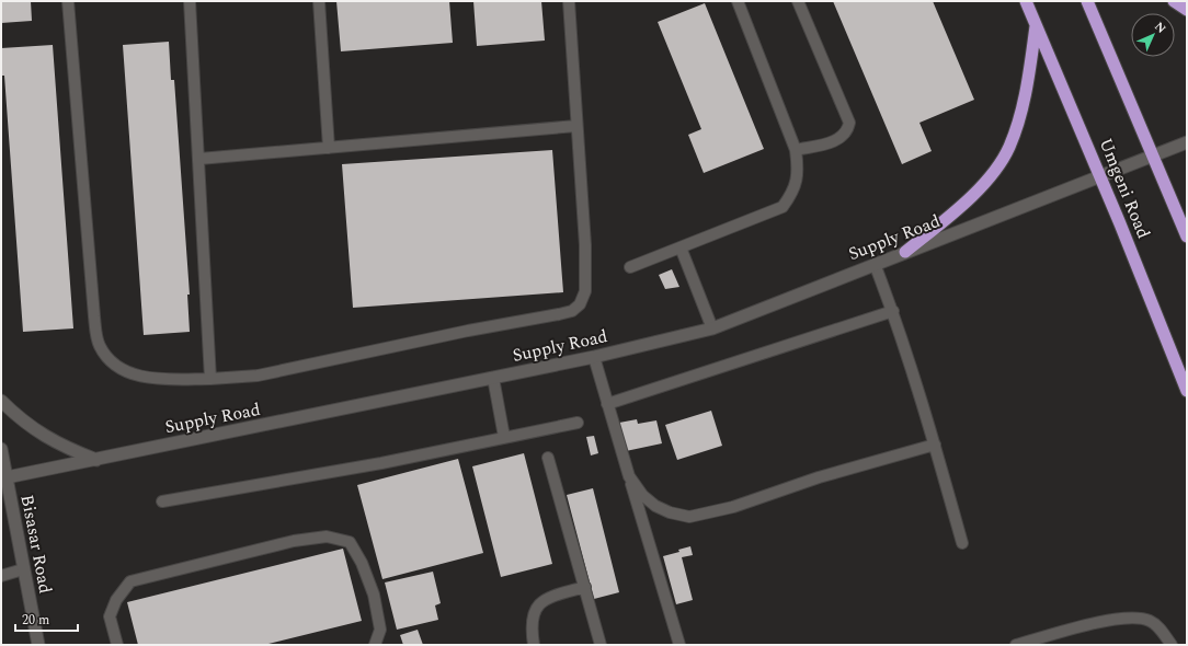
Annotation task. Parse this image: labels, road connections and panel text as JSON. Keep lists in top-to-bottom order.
{
  "streets": {
    "highway": ["Umgeni Road"],
    "street": ["Supply Road", "Bisasar Road"]
  },
  "crossings": [
    ["Umgeni Road", "Supply Road"],
    ["Supply Road", "Bisasar Road"]
  ],
  "scale_bar": "20 m",
  "north": "top right"
}
